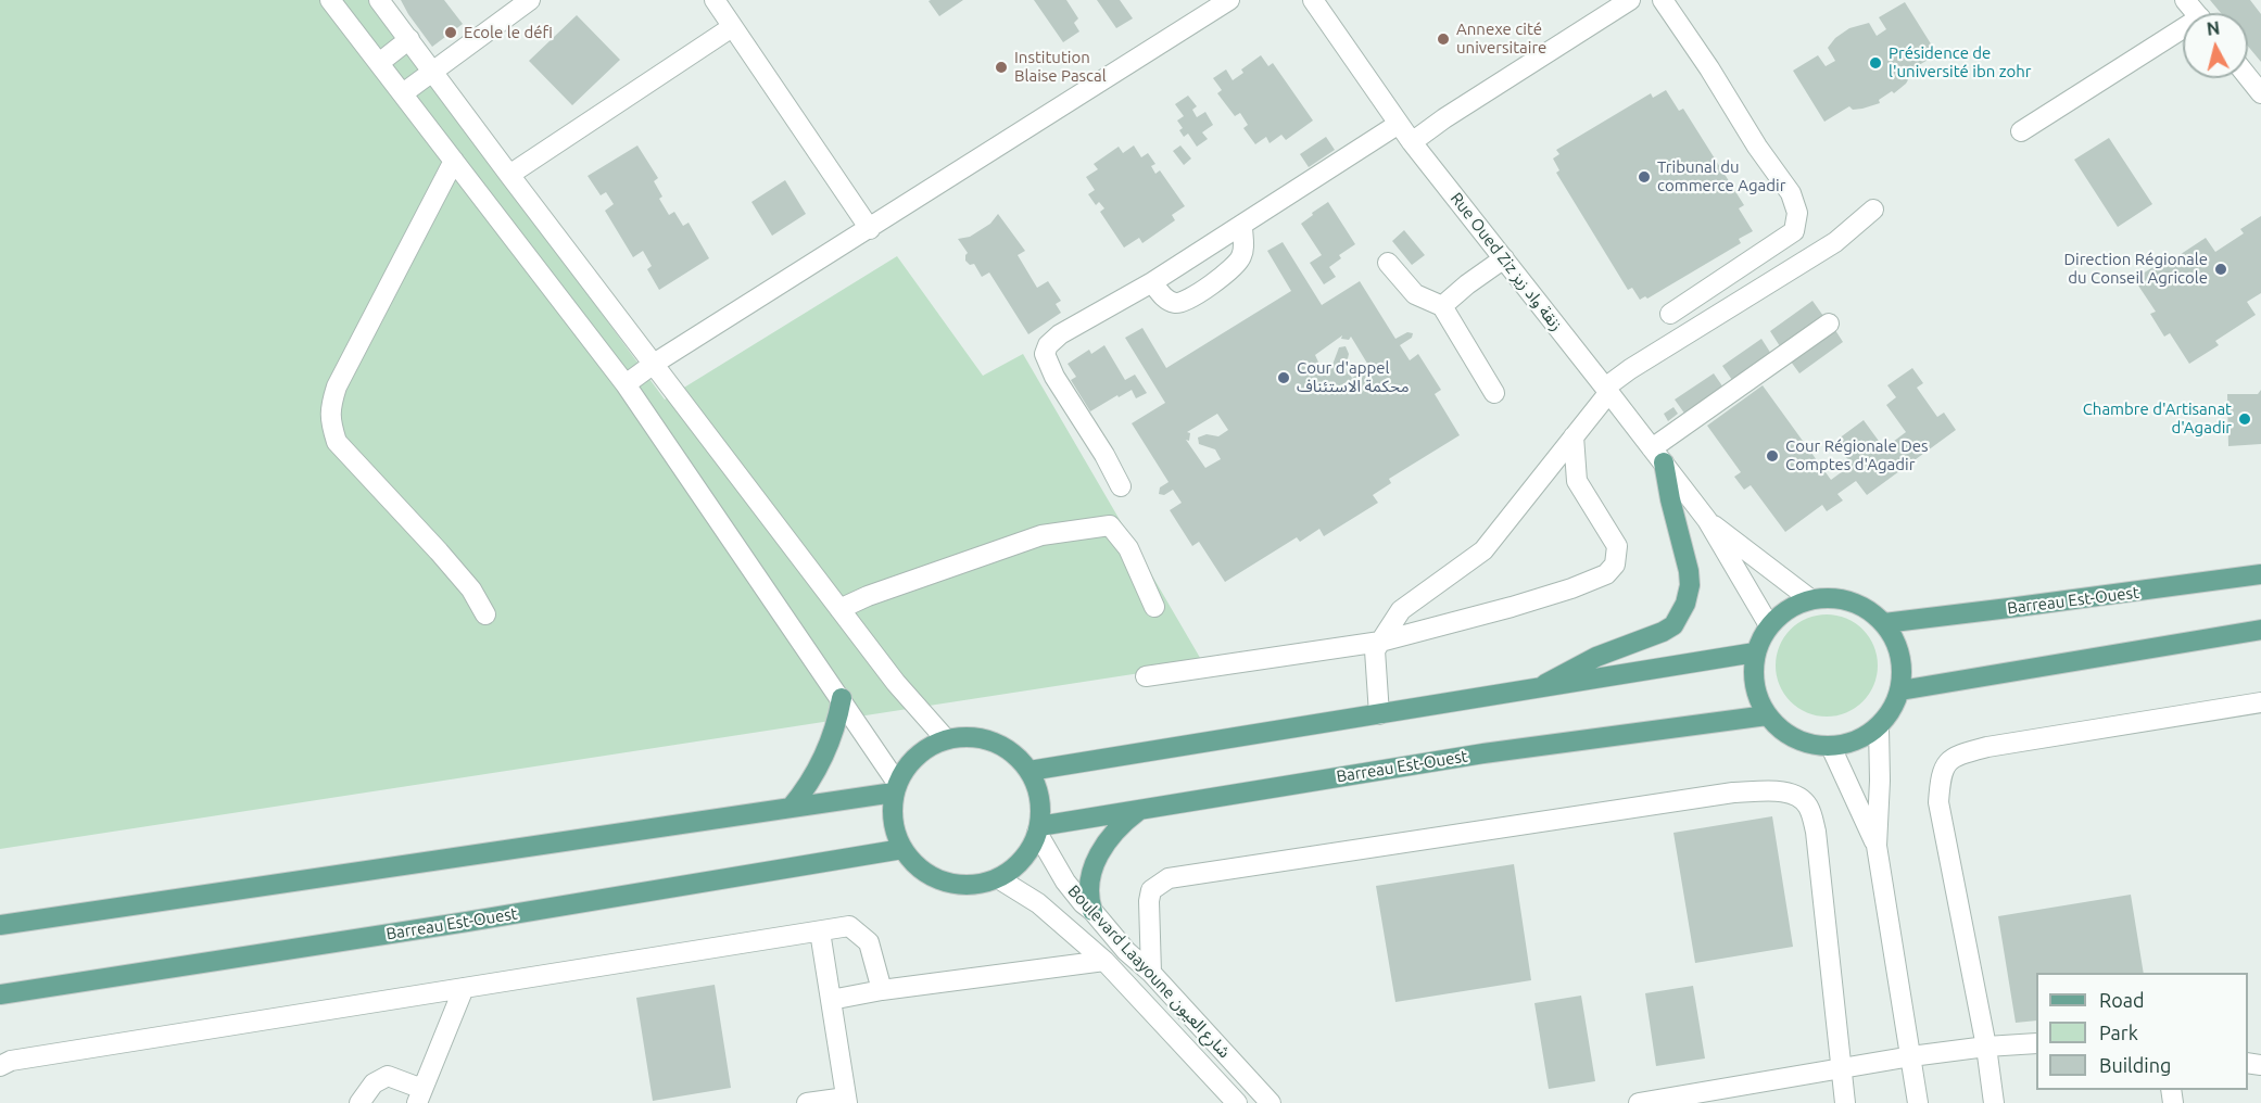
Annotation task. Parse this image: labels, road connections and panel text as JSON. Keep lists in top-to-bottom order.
{
  "streets": {
    "main road": ["Barreau Est-Ouest"],
    "street": ["Rue Oued Ziz زنقة واد زيز", "Boulevard Laayoune شارع العيون"]
  },
  "crossings": [
    ["Rue Oued Ziz زنقة واد زيز", "Barreau Est-Ouest"],
    ["Barreau Est-Ouest", "Boulevard Laayoune شارع العيون"]
  ],
  "places": [
    "Ecole le défi",
    "Annexe cité universitaire",
    "Présidence de l'université ibn zohr",
    "Institution Blaise Pascal",
    "Tribunal du commerce Agadir",
    "Direction Régionale du Conseil Agricole",
    "Cour d'appel محكمة الاستئناف",
    "Chambre d'Artisanat d'Agadir",
    "Cour Régionale Des Comptes d'Agadir"
  ],
  "legend": ["Road", "Park", "Building"],
  "north": "top"
}
